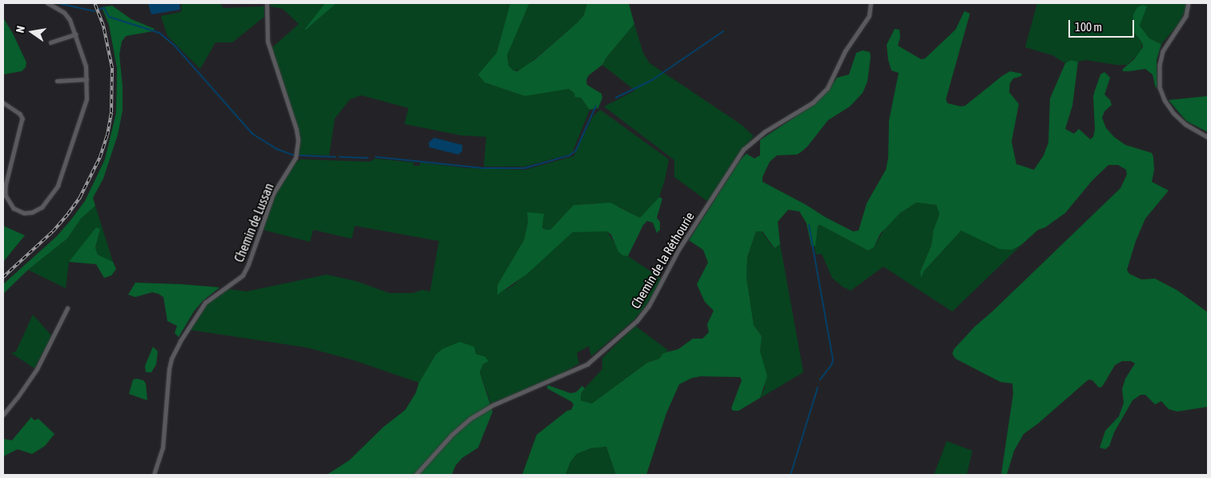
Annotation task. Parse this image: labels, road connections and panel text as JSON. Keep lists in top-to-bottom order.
{
  "streets": {
    "street": ["Chemin de Lussan", "Chemin de la Réthourie"]
  },
  "scale_bar": "100 m",
  "north": "left"
}
